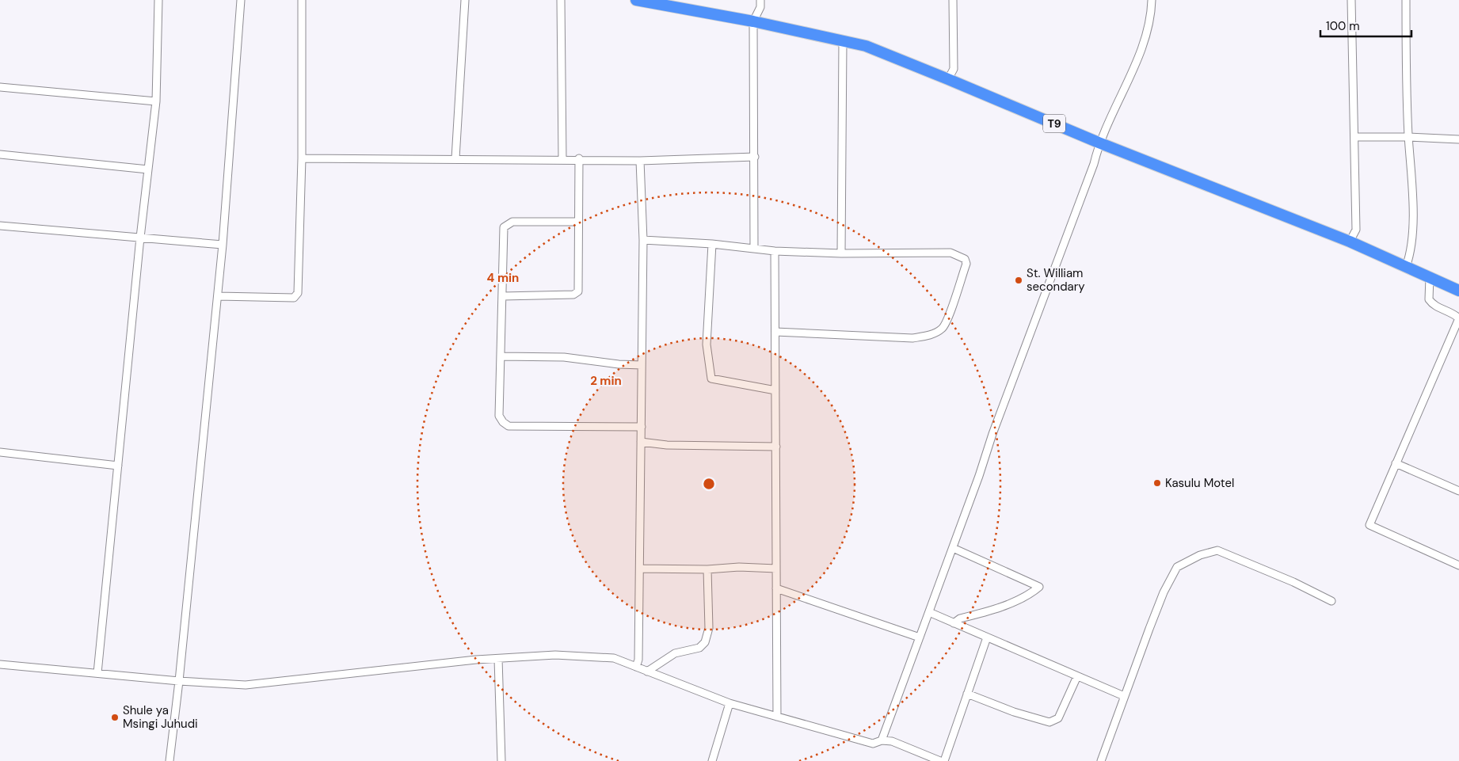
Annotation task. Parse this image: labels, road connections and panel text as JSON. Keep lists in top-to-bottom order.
{
  "streets": {
    "highway": ["T9"]
  },
  "places": ["St. William secondary", "Kasulu Motel", "Shule ya Msingi Juhudi"],
  "scale_bar": "100 m",
  "rings": ["4 min", "2 min"]
}
